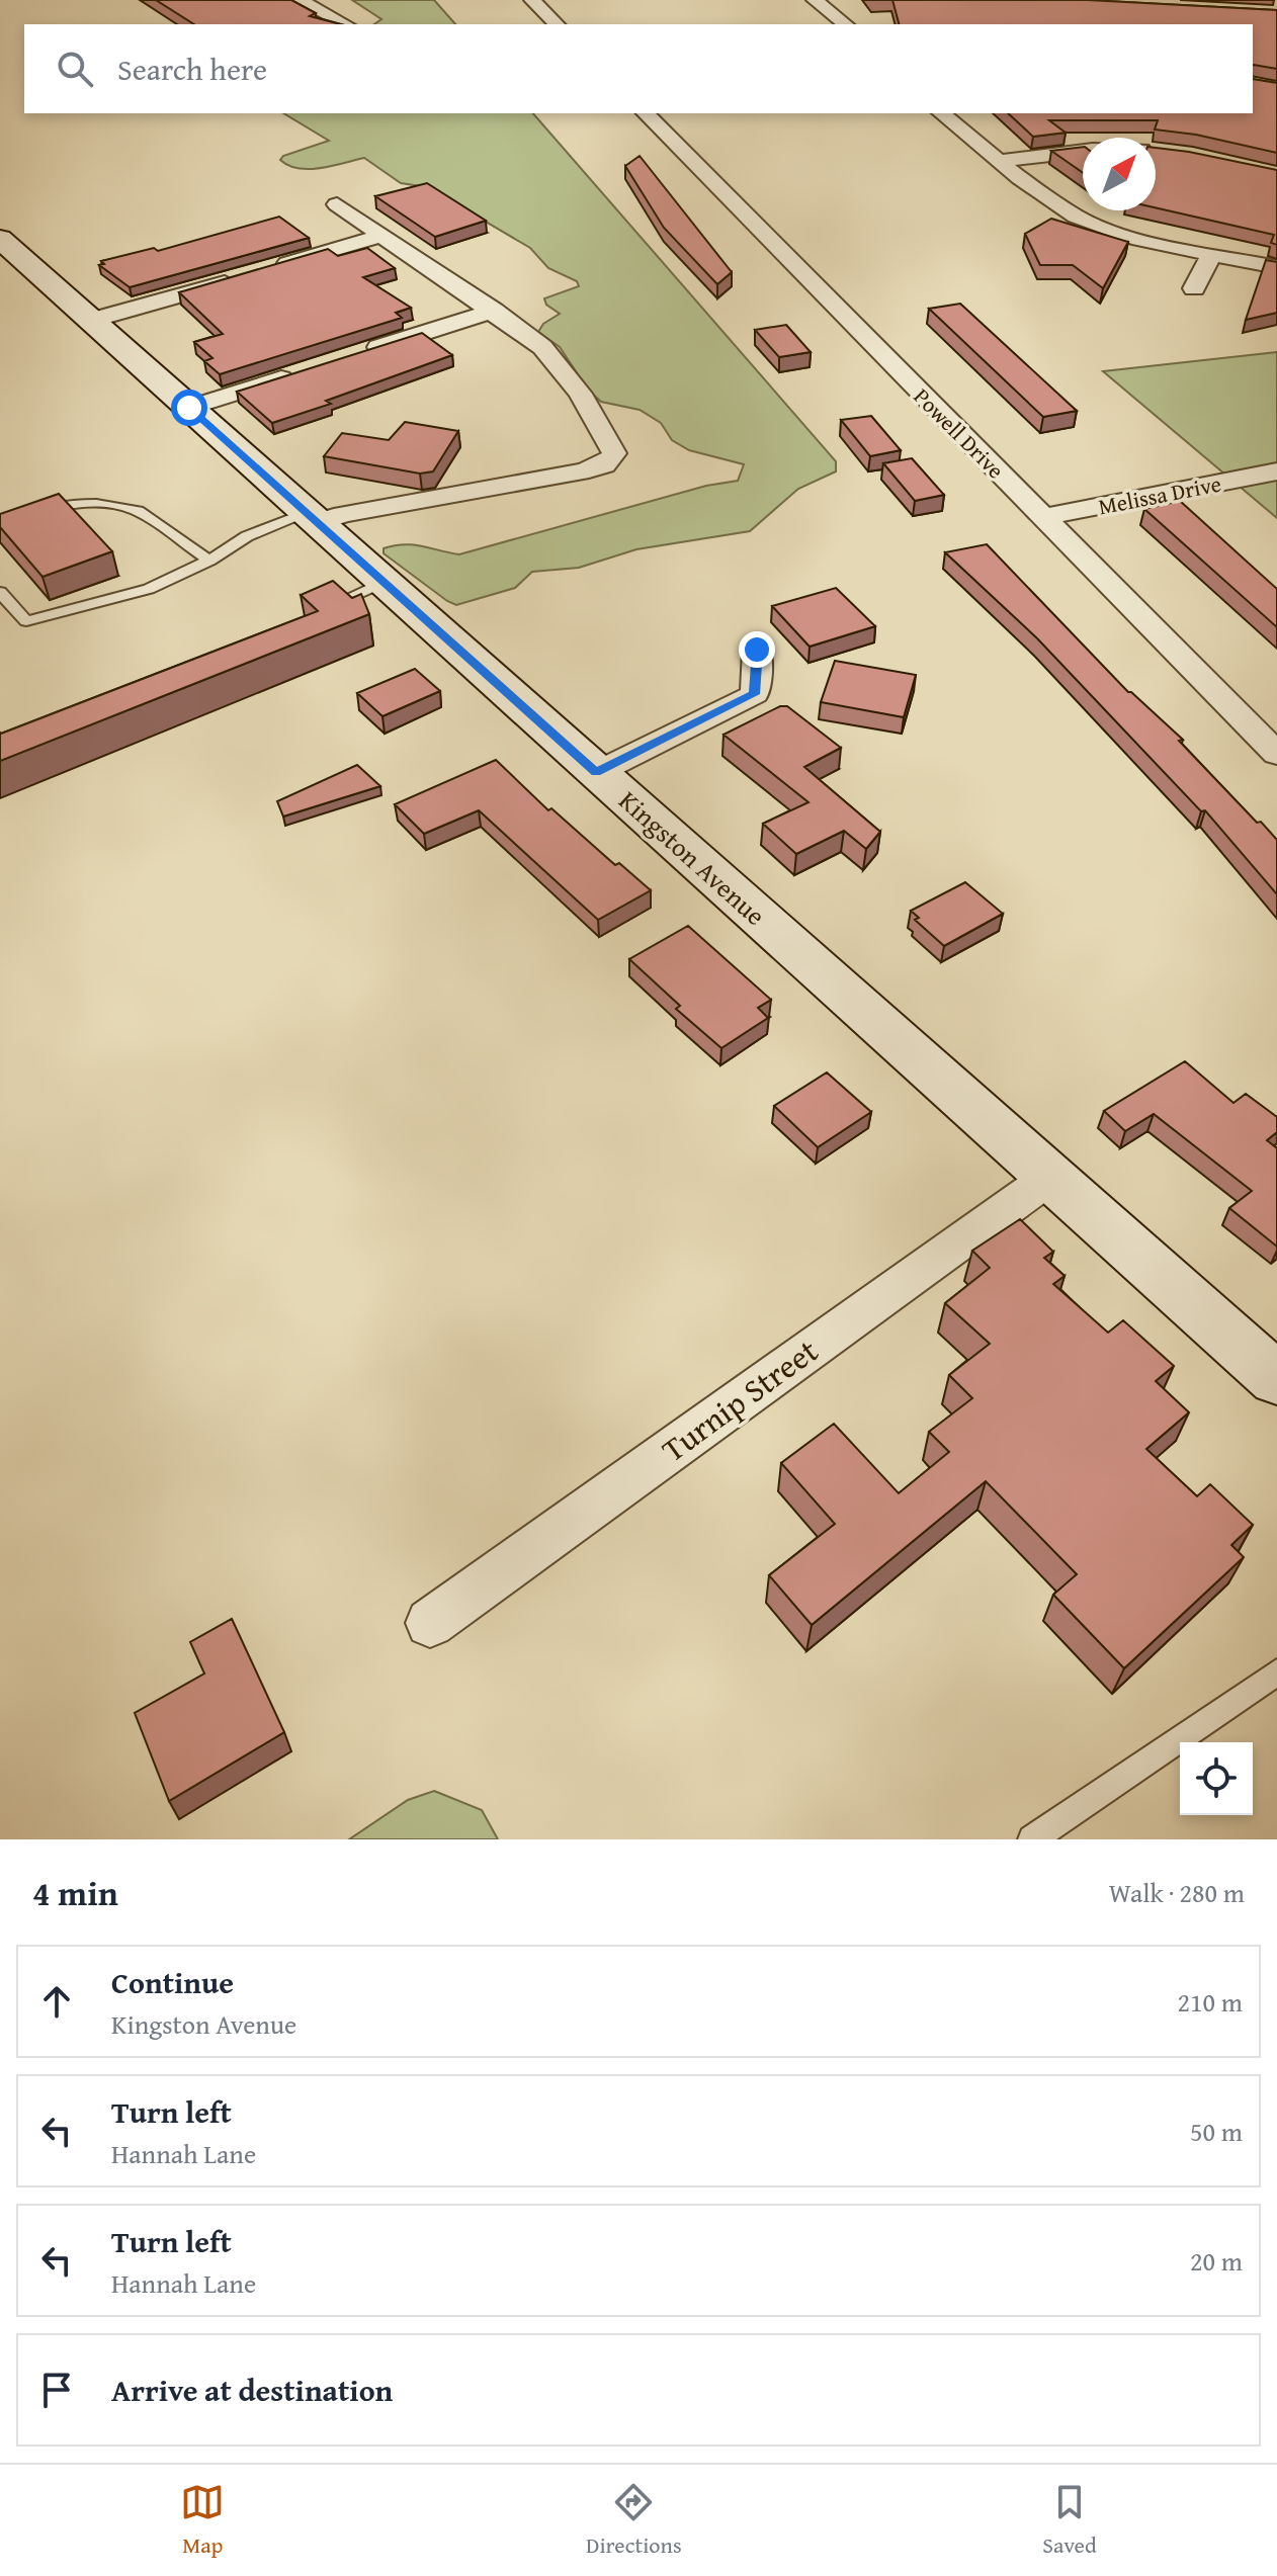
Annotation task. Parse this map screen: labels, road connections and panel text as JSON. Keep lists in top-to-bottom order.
{
  "streets": {
    "street": [
      "Powell Drive",
      "Melissa Drive",
      "Kingston Avenue",
      "Turnip Street"
    ]
  },
  "crossings": [
    ["Powell Drive", "Melissa Drive"],
    ["Kingston Avenue", "Turnip Street"]
  ],
  "north": "top right",
  "page": {
    "search": "Search here",
    "heading": ["4 min", "Walk · 280 m"],
    "list": [
      ["Continue", "Kingston Avenue", "210 m"],
      ["Turn left", "Hannah Lane", "50 m"],
      ["Turn left", "Hannah Lane", "20 m"],
      "Arrive at destination"
    ],
    "nav": ["Map", "Directions", "Saved"]
  }
}
